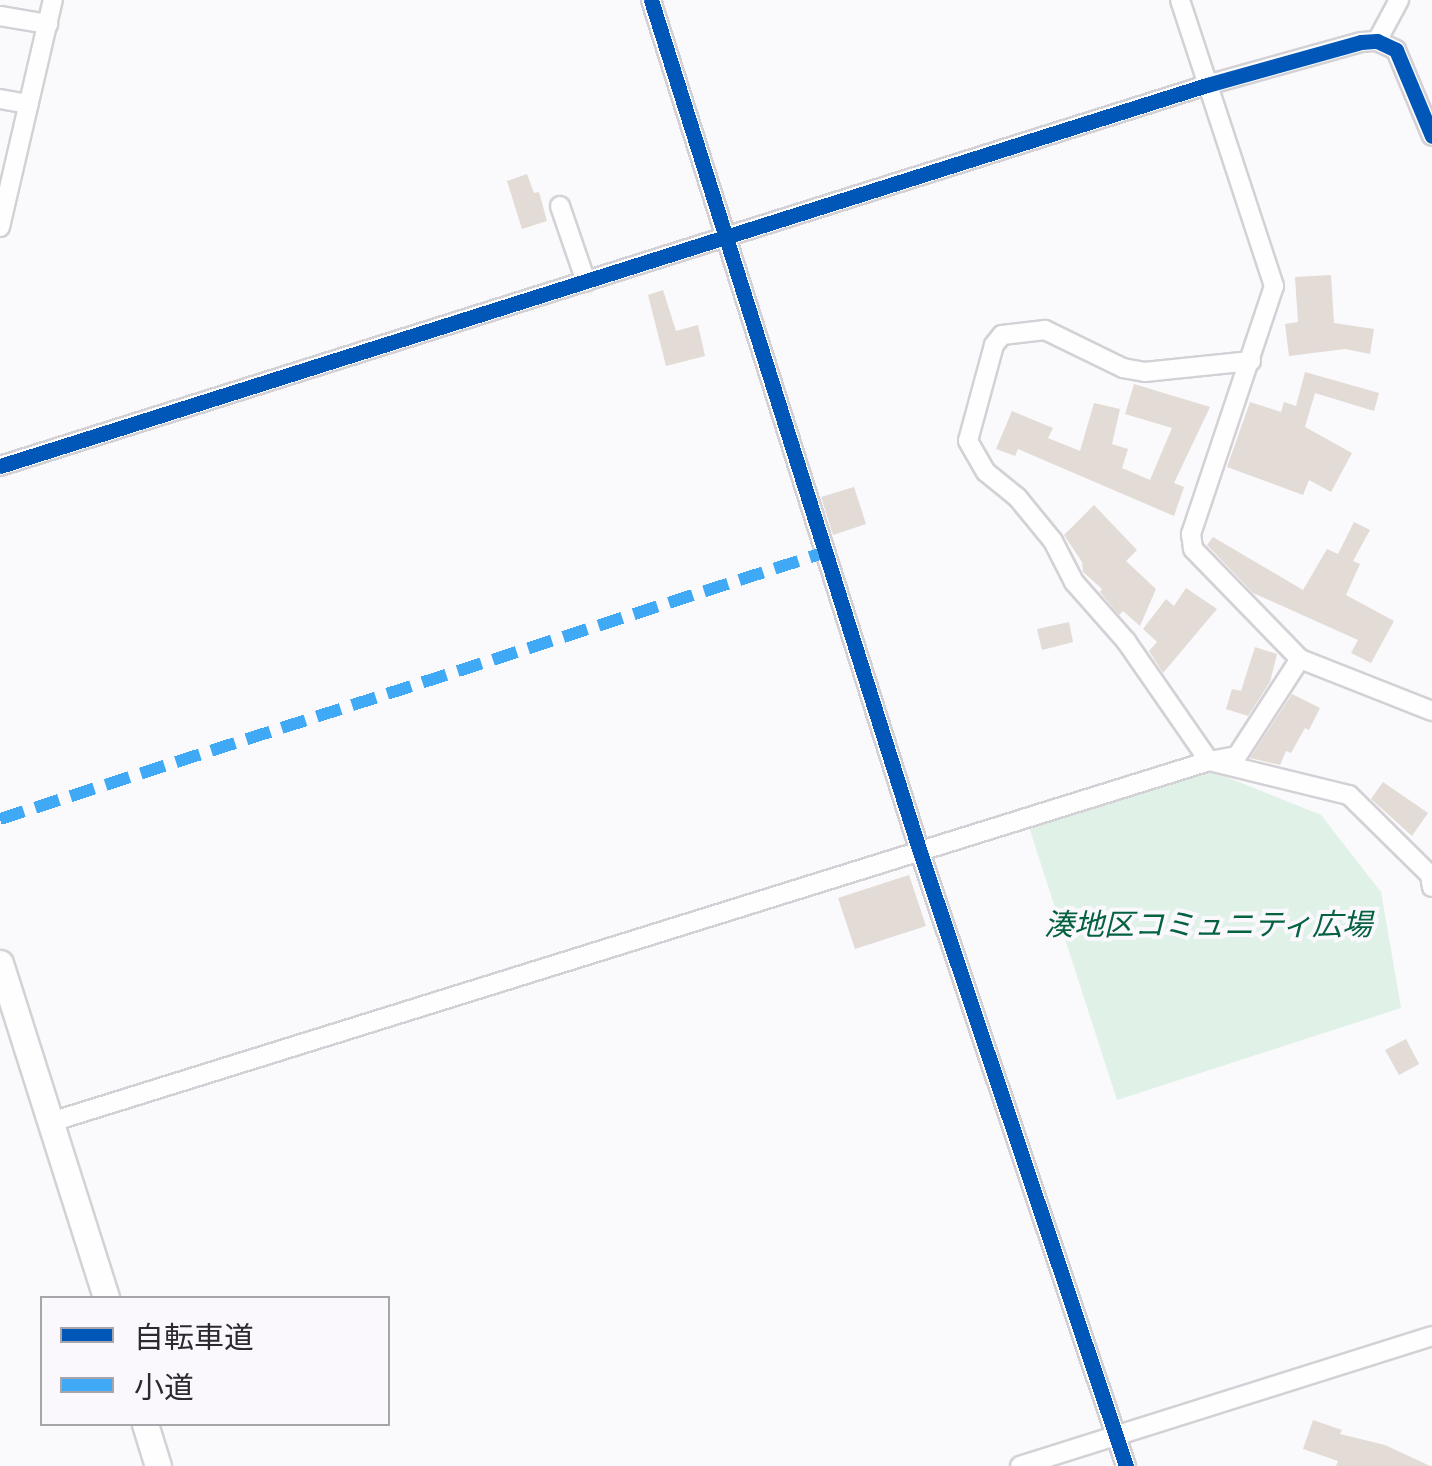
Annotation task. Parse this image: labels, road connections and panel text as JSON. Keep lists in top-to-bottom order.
{
  "parks": ["湊地区コミュニティ広場"],
  "legend": ["自転車道", "小道"]
}
